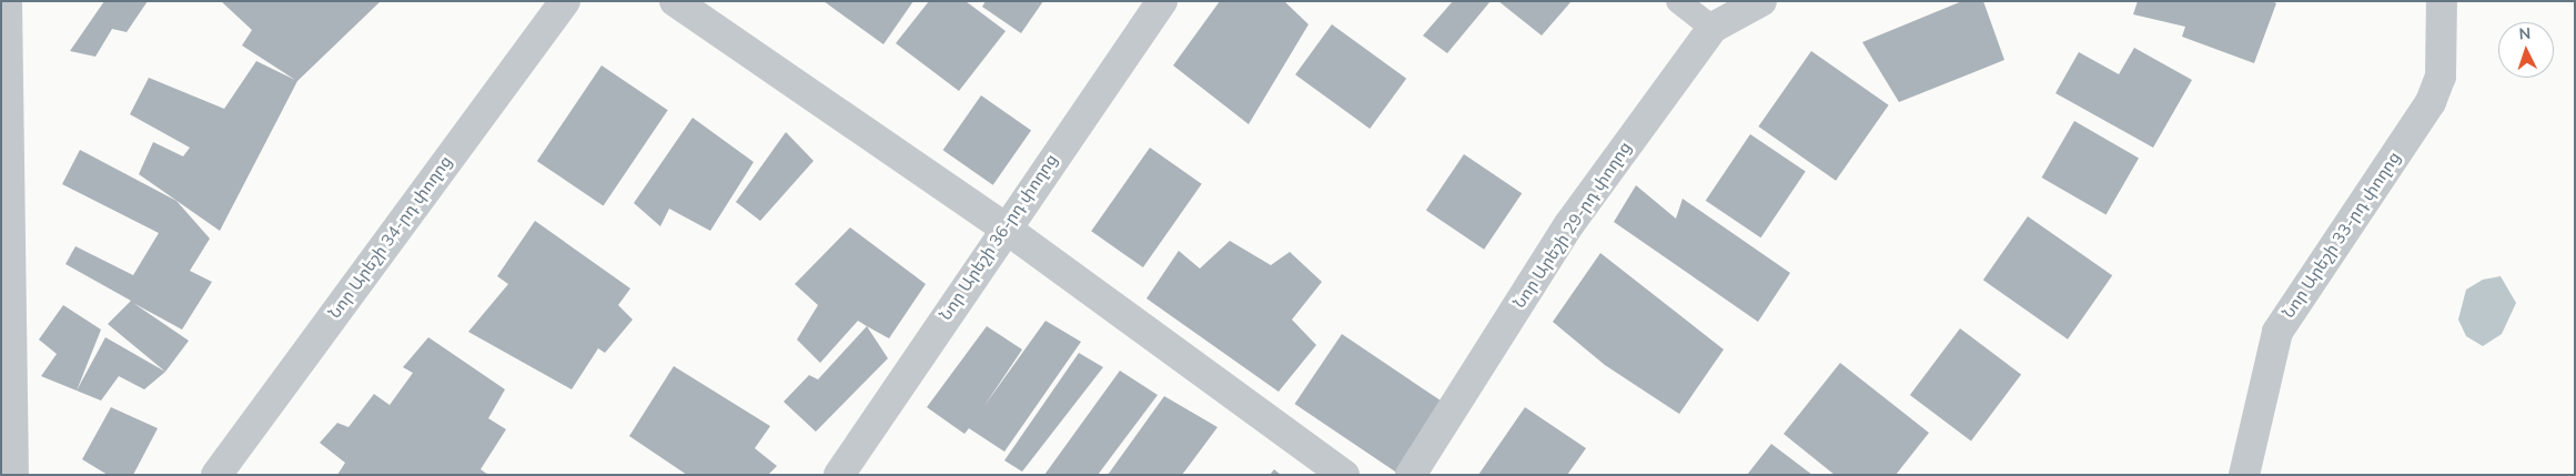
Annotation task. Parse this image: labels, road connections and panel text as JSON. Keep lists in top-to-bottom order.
{
  "streets": {
    "street": [
      "Նոր Արեշի 29-րդ փողոց",
      "Նոր Արեշի 33-րդ փողոց",
      "Նոր Արեշի 34-րդ փողոց",
      "Նոր Արեշի 36-րդ փողոց"
    ]
  },
  "north": "top"
}
